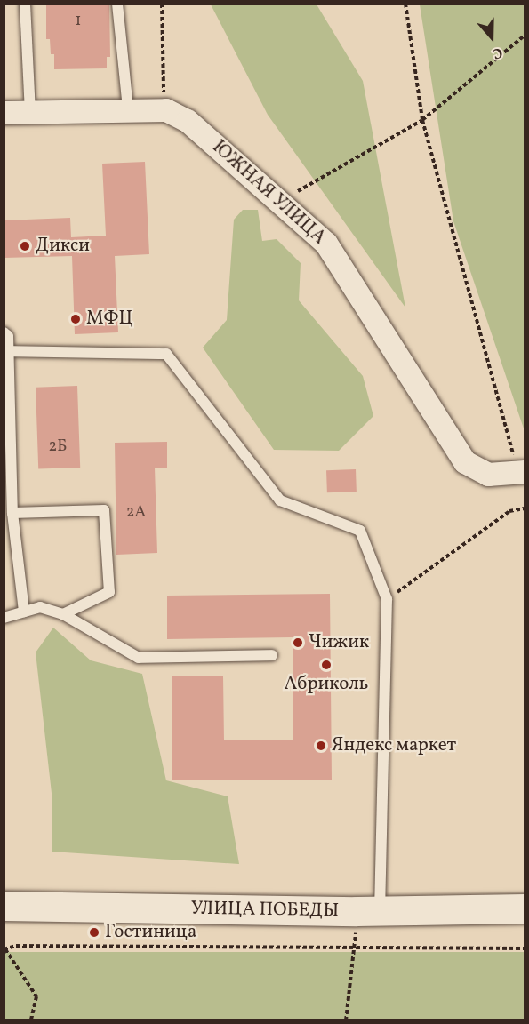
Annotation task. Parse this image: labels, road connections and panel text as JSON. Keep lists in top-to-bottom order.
{
  "streets": {
    "street": ["ЮЖНАЯ УЛИЦА", "УЛИЦА ПОБЕДЫ"]
  },
  "places": [
    "Дикси",
    "МФЦ",
    "Чижик",
    "Абриколь",
    "Яндекс маркет",
    "Гостиница"
  ],
  "house_numbers": ["1", "2Б", "2А"],
  "north": "bottom"
}
